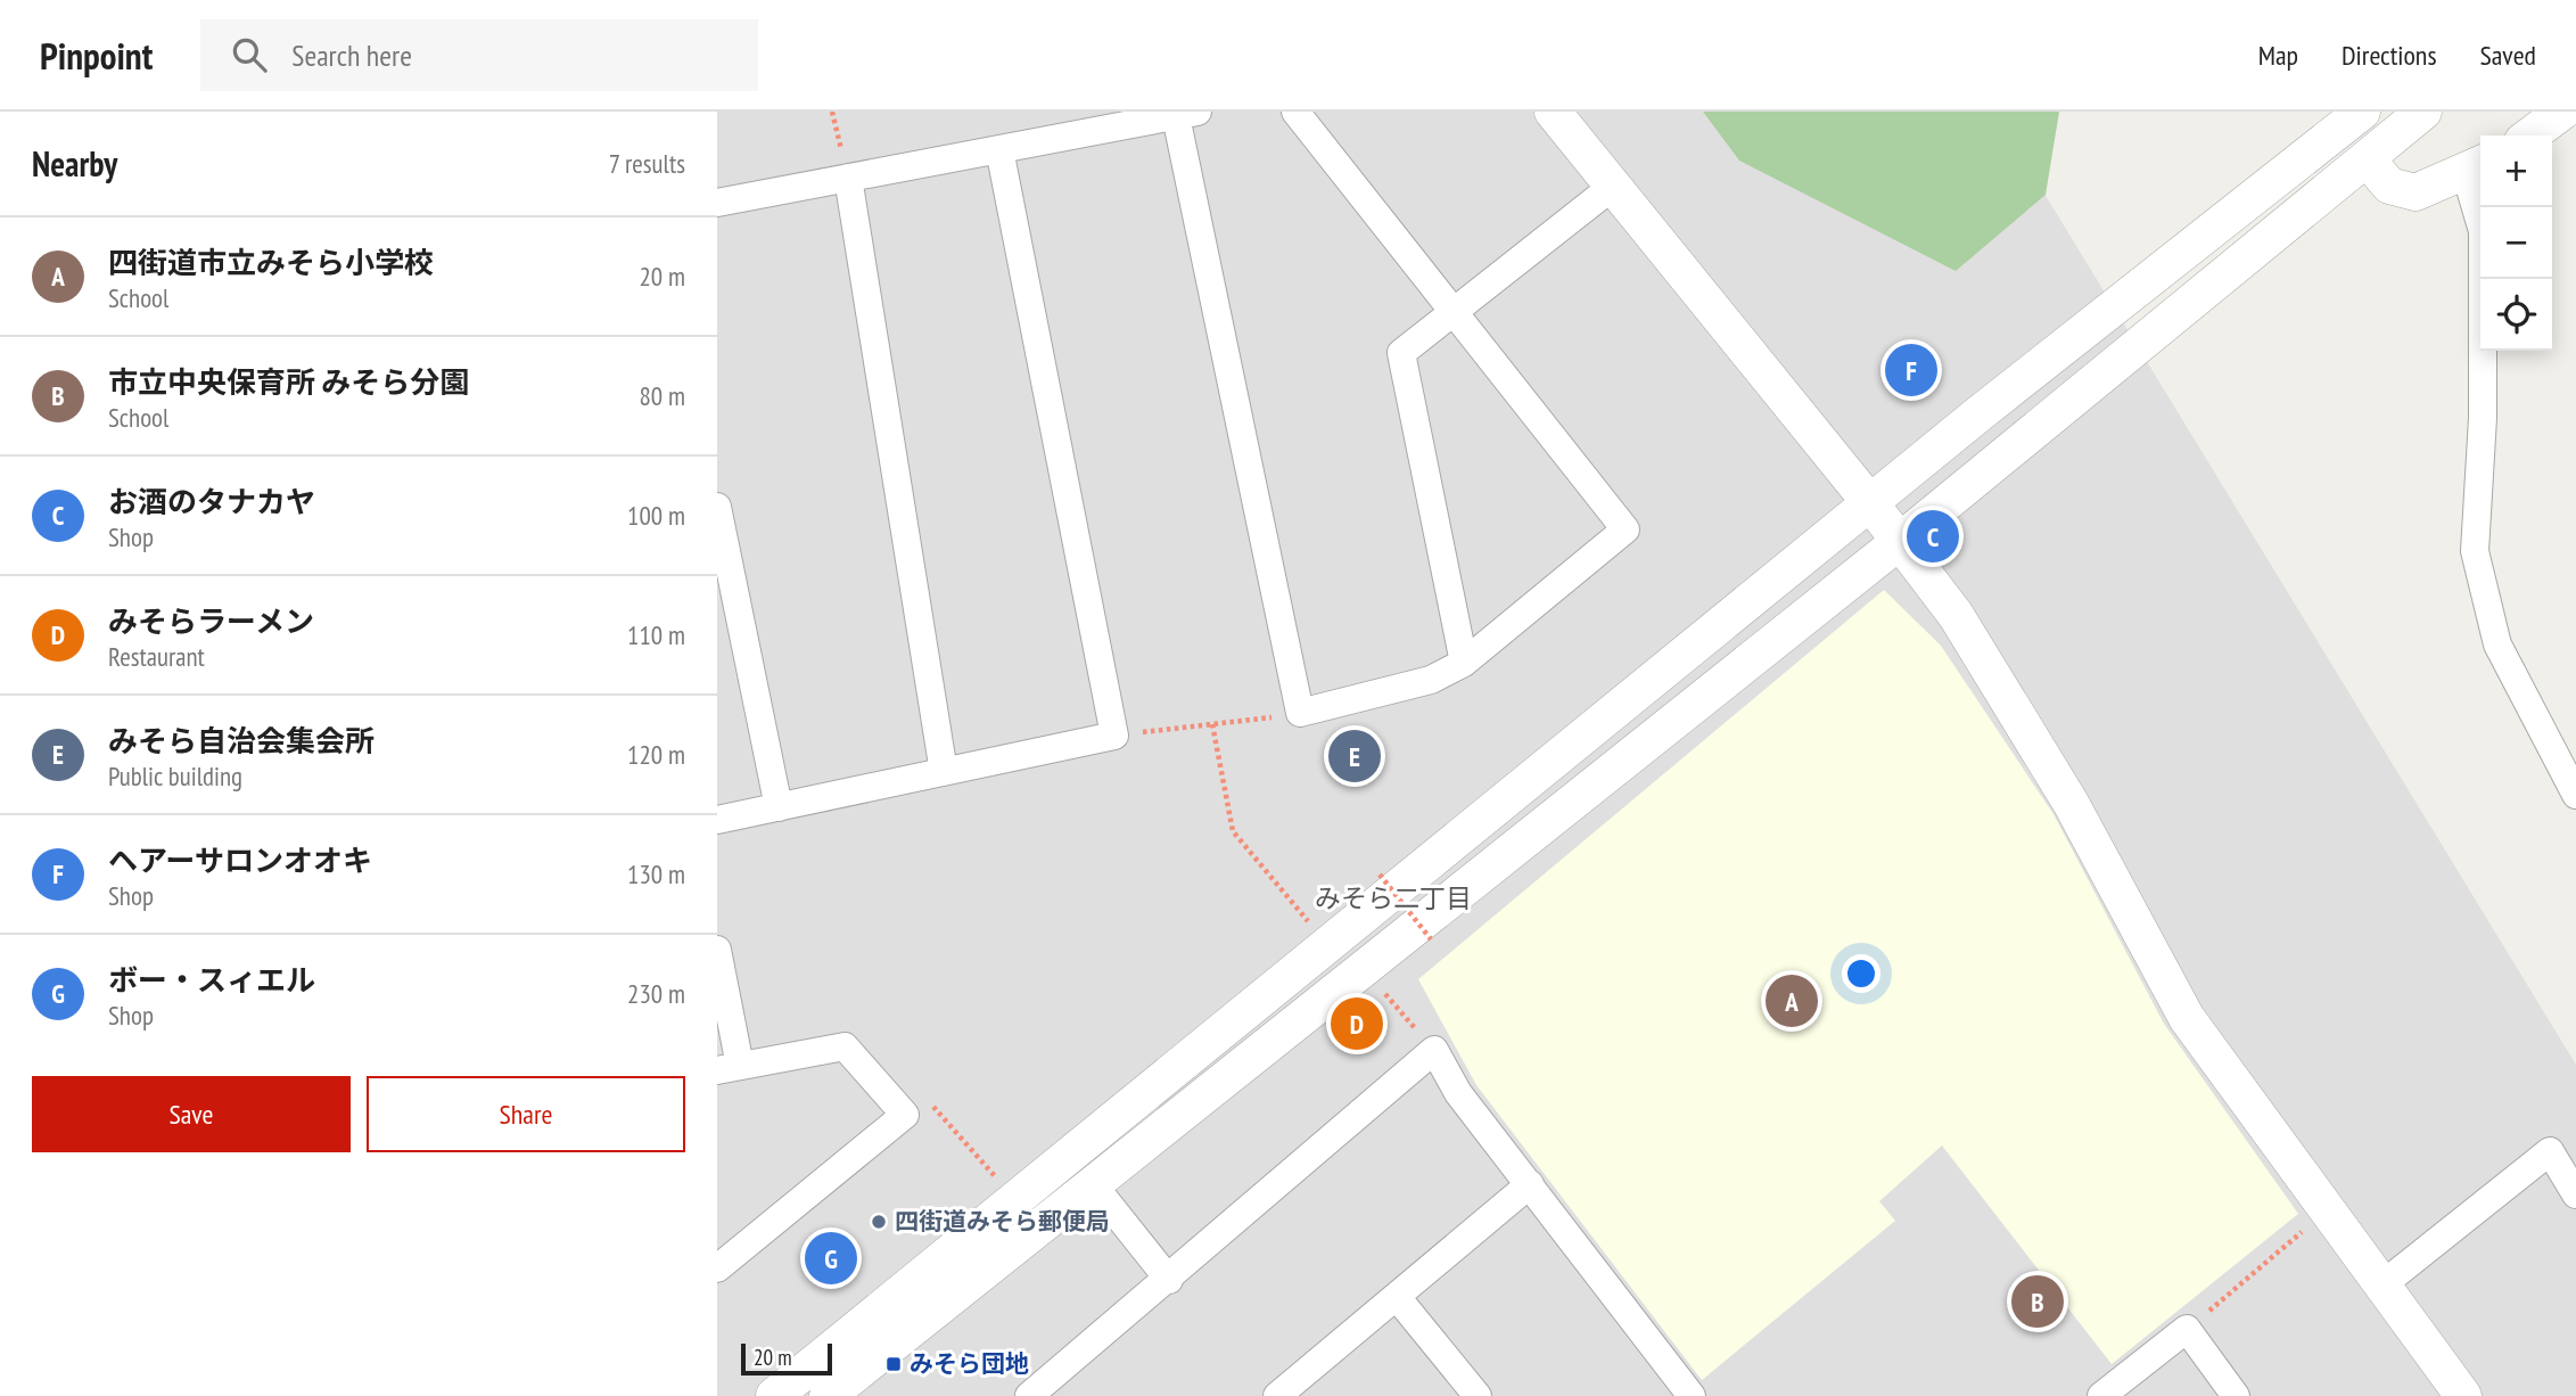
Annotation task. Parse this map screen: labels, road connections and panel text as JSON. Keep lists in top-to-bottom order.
{
  "districts": ["みそら二丁目"],
  "places": {
    "other": ["四街道みそら郵便局"],
    "transit": ["みそら団地"]
  },
  "scale_bar": "20 m",
  "page": {
    "header": "Pinpoint",
    "search": "Search here",
    "nav": ["Map", "Directions", "Saved"],
    "heading": ["Nearby", "7 results"],
    "map_buttons": ["+", "−"],
    "list": [
      {
        "mark": "A",
        "name": "四街道市立みそら小学校",
        "note": "School",
        "value": "20 m"
      },
      {
        "mark": "B",
        "name": "市立中央保育所 みそら分園",
        "note": "School",
        "value": "80 m"
      },
      {
        "mark": "C",
        "name": "お酒のタナカヤ",
        "note": "Shop",
        "value": "100 m"
      },
      {
        "mark": "D",
        "name": "みそらラーメン",
        "note": "Restaurant",
        "value": "110 m"
      },
      {
        "mark": "E",
        "name": "みそら自治会集会所",
        "note": "Public building",
        "value": "120 m"
      },
      {
        "mark": "F",
        "name": "ヘアーサロンオオキ",
        "note": "Shop",
        "value": "130 m"
      },
      {
        "mark": "G",
        "name": "ボー・スィエル",
        "note": "Shop",
        "value": "230 m"
      }
    ],
    "pins": [
      "F",
      "C",
      "E",
      "A",
      "D",
      "G",
      "B"
    ],
    "buttons": ["Save", "Share"],
    "scale": "20 m"
  }
}
